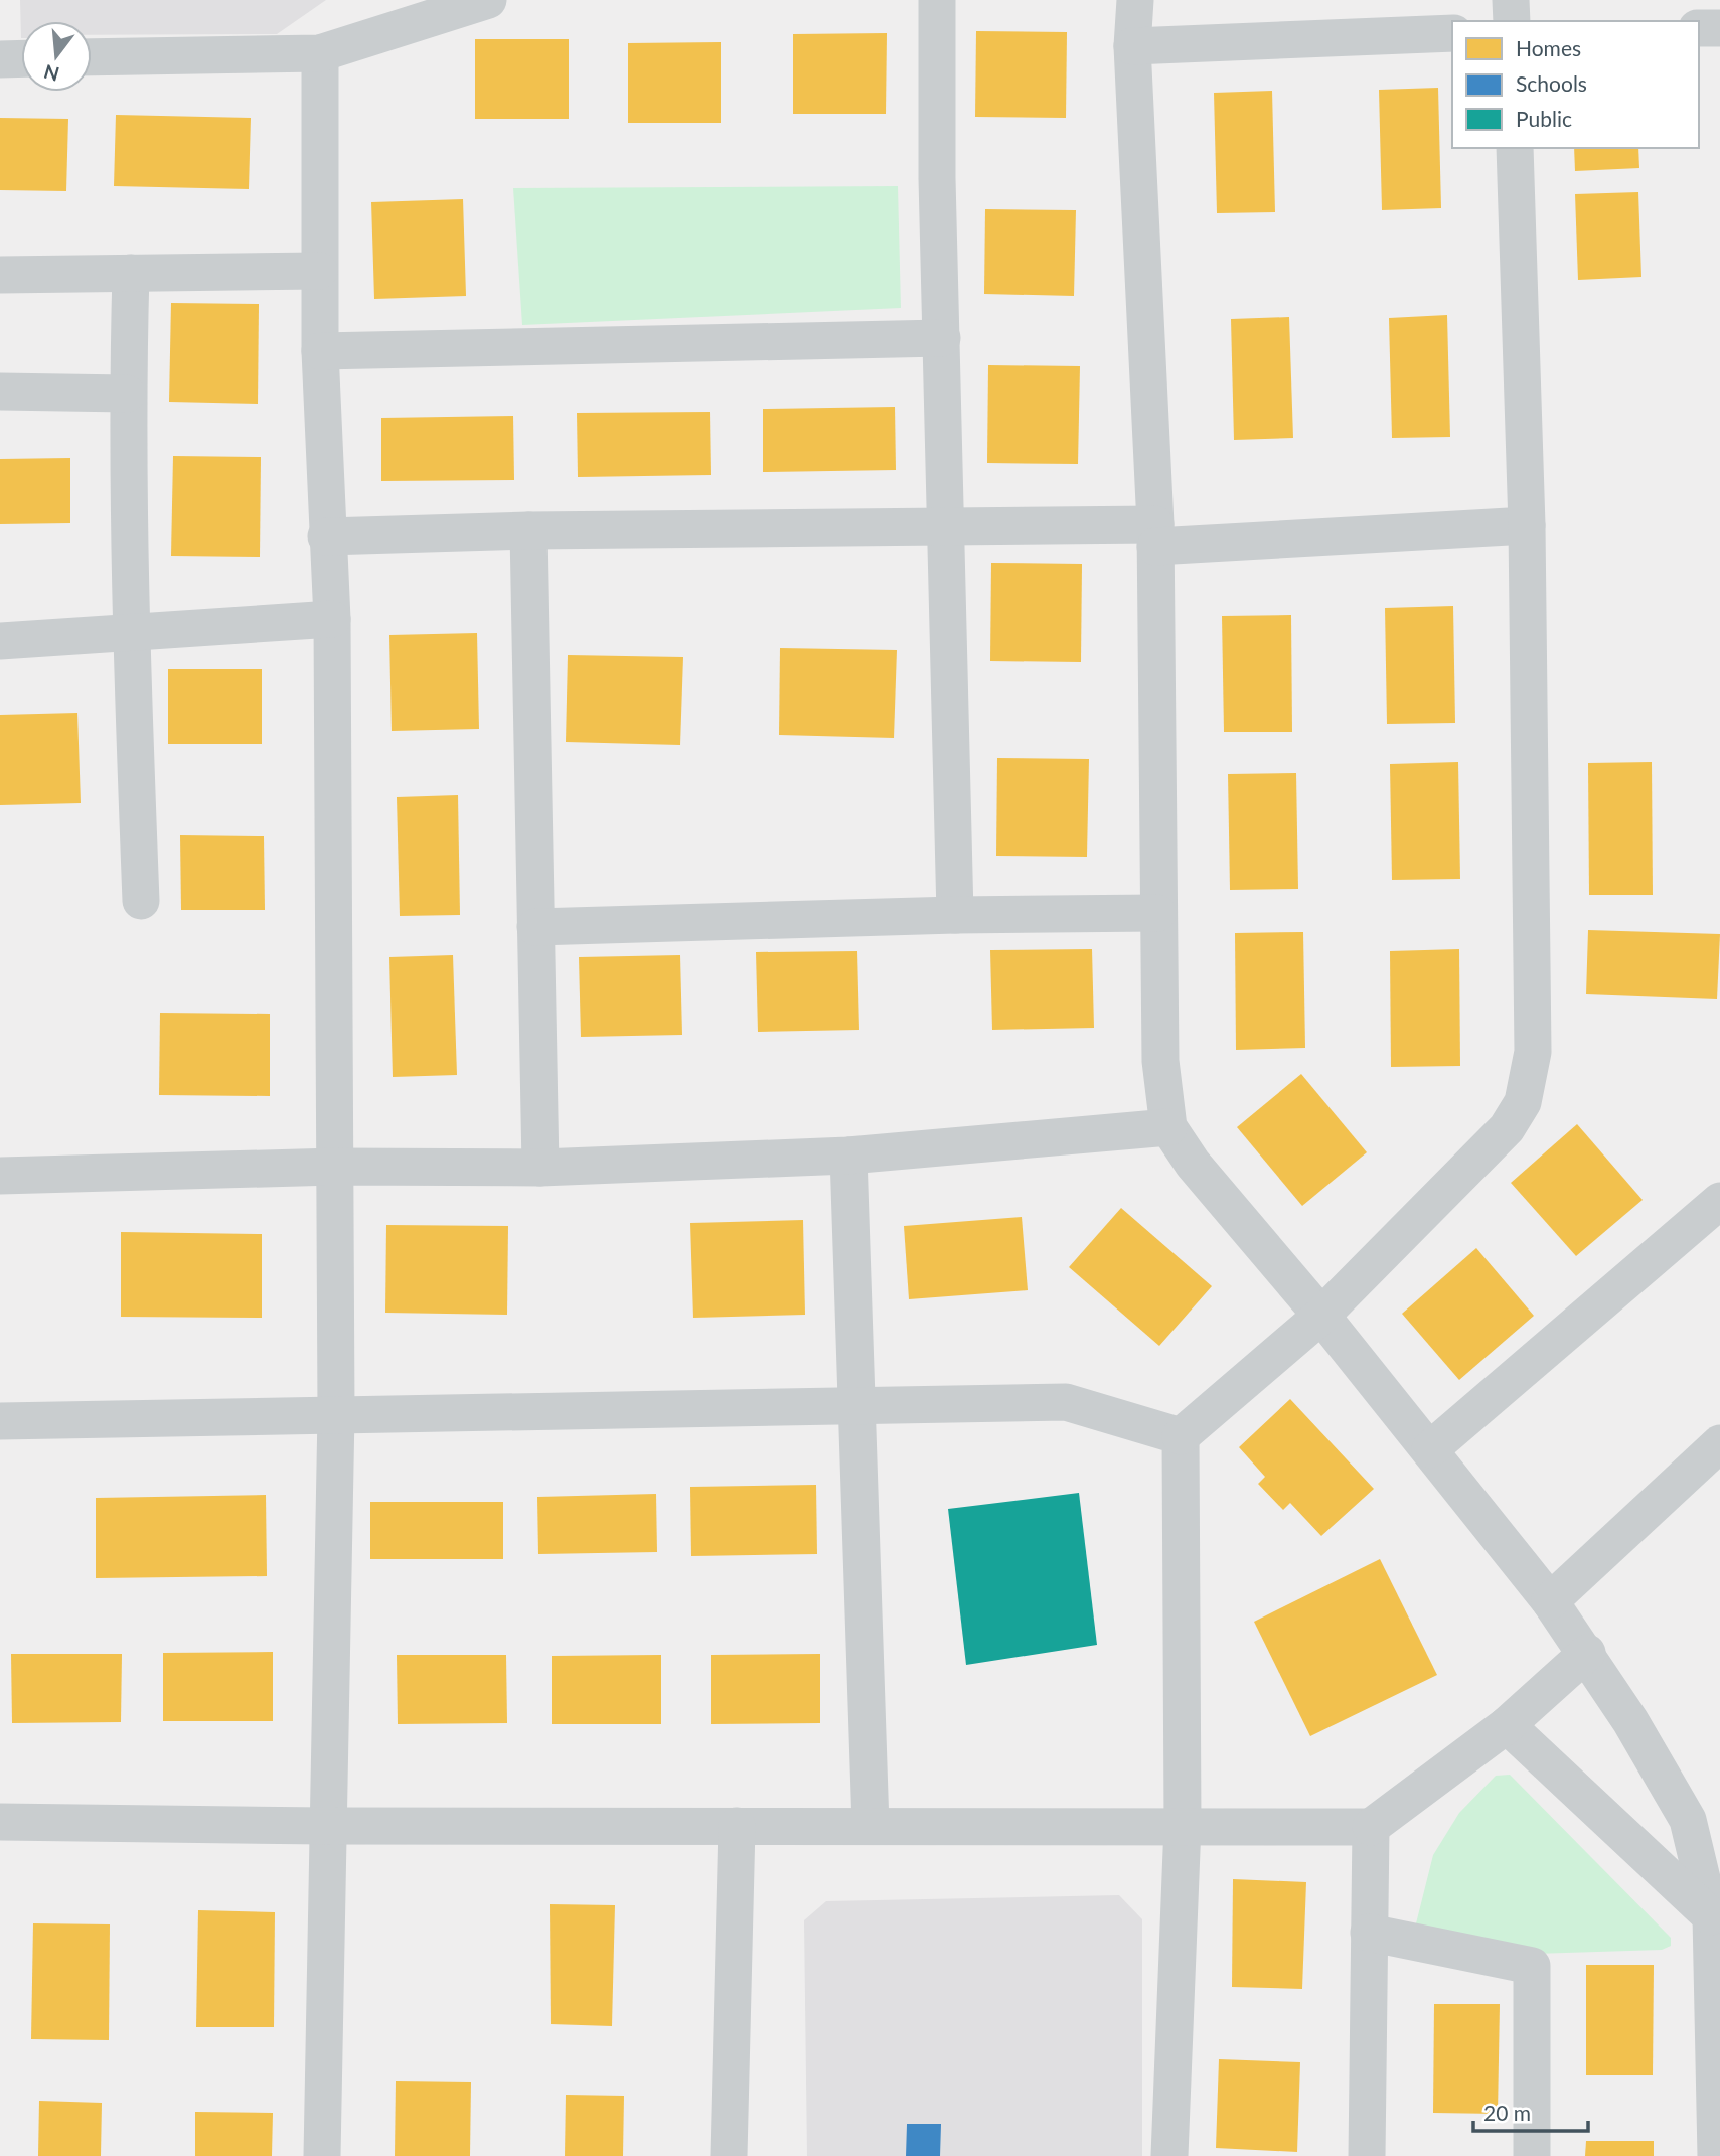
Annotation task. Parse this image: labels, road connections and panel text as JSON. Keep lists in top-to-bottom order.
{
  "legend": ["Homes", "Schools", "Public"],
  "scale_bar": "20 m",
  "north": "bottom"
}
